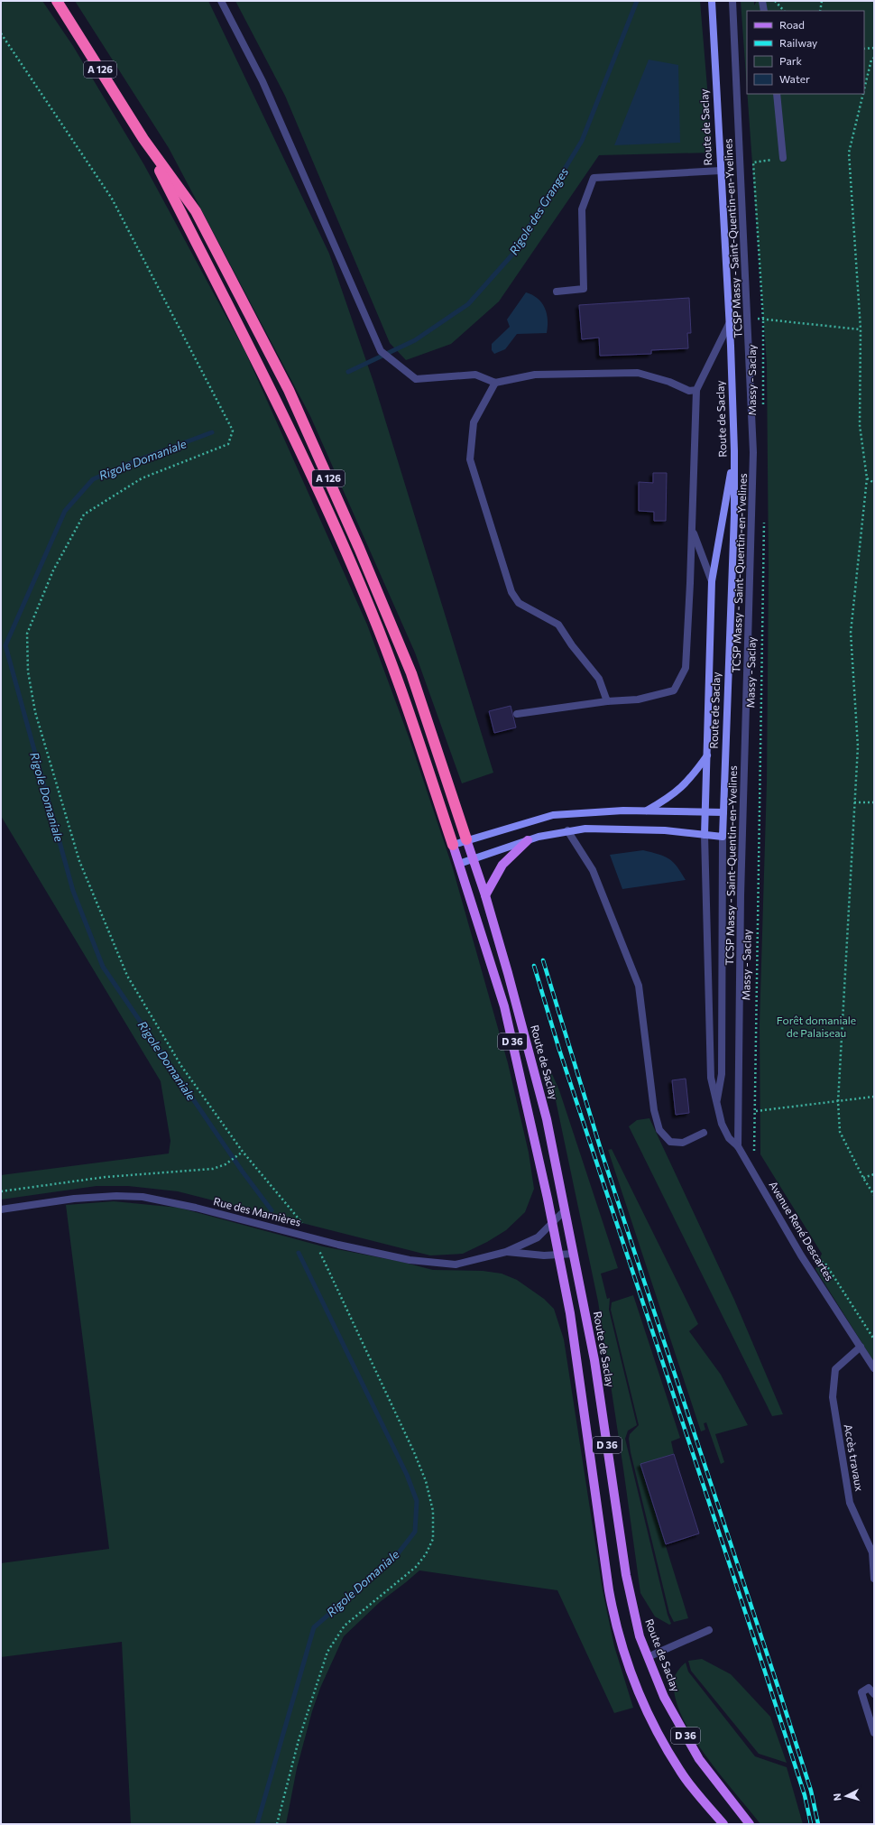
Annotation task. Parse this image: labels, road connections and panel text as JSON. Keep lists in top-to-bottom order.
{
  "streets": {
    "highway": ["A 126"],
    "main road": ["Route de Saclay", "D 36"],
    "street": [
      "TCSP Massy - Saint-Quentin-en-Yvelines",
      "Rue des Marnières",
      "Avenue René Descartes",
      "Accès travaux"
    ],
    "path": ["Massy - Saclay"]
  },
  "crossings": [
    ["A 126", "Route de Saclay"],
    ["A 126", "D 36"],
    ["Route de Saclay", "Rue des Marnières"],
    ["TCSP Massy - Saint-Quentin-en-Yvelines", "Avenue René Descartes"],
    ["D 36", "Rue des Marnières"],
    ["Avenue René Descartes", "Accès travaux"]
  ],
  "water": ["Rigole des Granges", "Rigole Domaniale"],
  "parks": ["Forêt domaniale de Palaiseau"],
  "legend": [
    "Road",
    "Railway",
    "Park",
    "Water"
  ],
  "north": "left"
}
